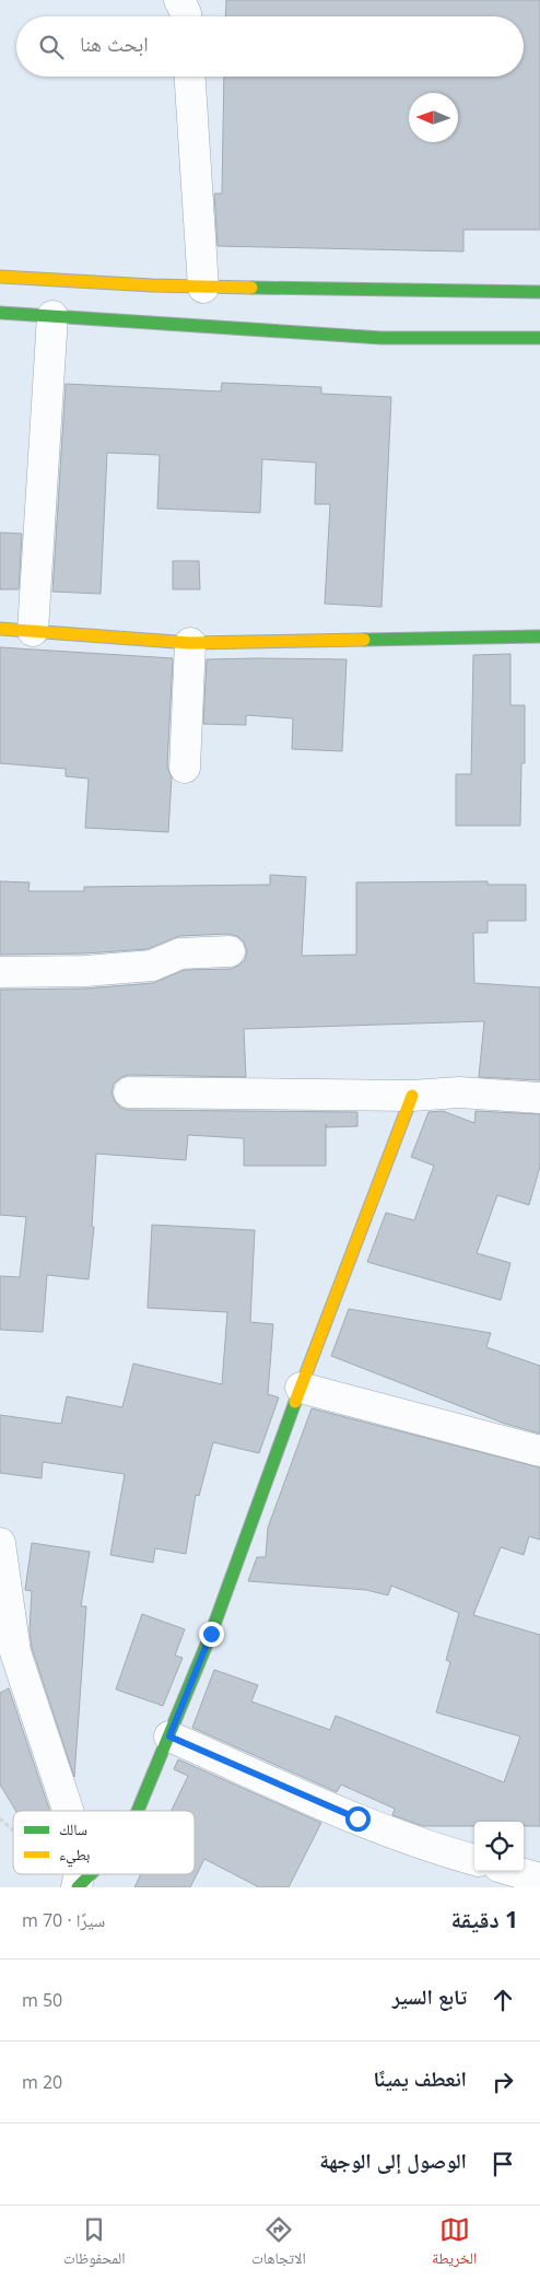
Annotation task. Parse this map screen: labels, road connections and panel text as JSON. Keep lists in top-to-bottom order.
{
  "legend": ["سالك", "بطيء"],
  "north": "left",
  "page": {
    "search": "ابحث هنا",
    "heading": ["1 دقيقة", "سيرًا · 70 m"],
    "list": [
      ["تابع السير", "50 m"],
      ["انعطف يمينًا", "20 m"],
      "الوصول إلى الوجهة"
    ],
    "nav": ["الخريطة", "الاتجاهات", "المحفوظات"]
  }
}
